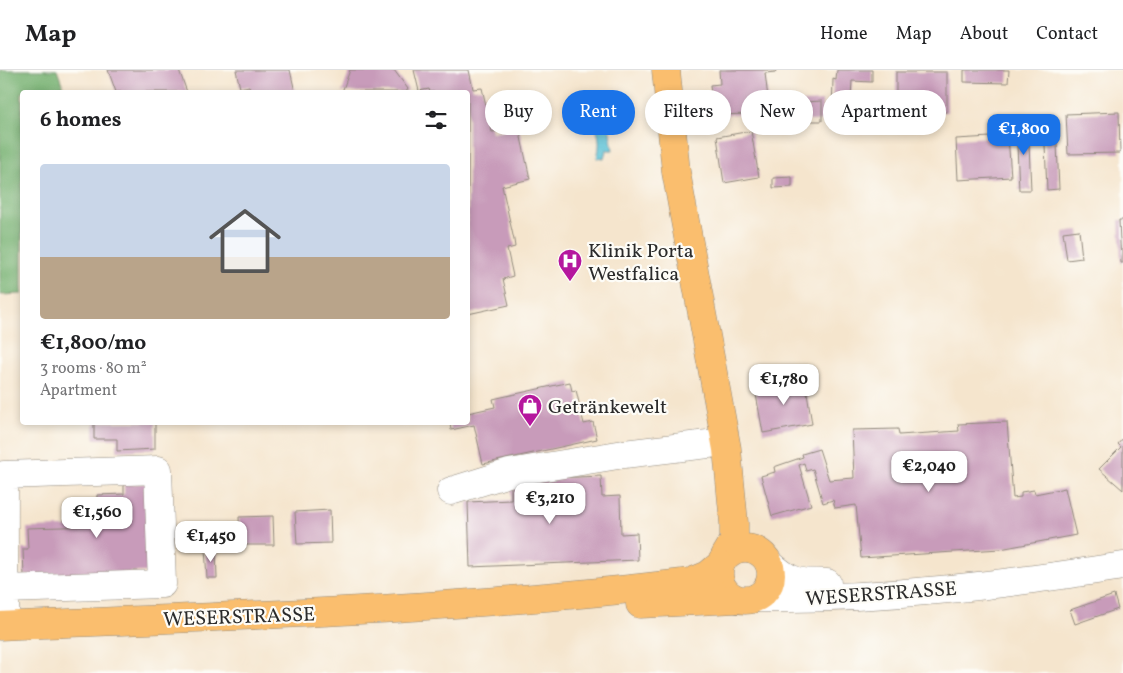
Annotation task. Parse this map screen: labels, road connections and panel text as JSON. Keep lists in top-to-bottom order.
{
  "streets": {
    "main road": ["WESERSTRASSE"]
  },
  "places": {
    "hospital": ["Klinik Porta Westfalica"],
    "shop": ["Getränkewelt"]
  },
  "page": {
    "header": "Map",
    "nav": [
      "Home",
      "Map",
      "About",
      "Contact"
    ],
    "chip": [
      "Buy",
      "Rent",
      "Filters",
      "New",
      "Apartment"
    ],
    "heading": "6 homes",
    "price": [
      "€1,800",
      "€1,780",
      "€2,040",
      "€3,210",
      "€1,560",
      "€1,450"
    ],
    "list": [
      {
        "name": "€1,800/mo",
        "note": "3 rooms · 80 m² · Apartment"
      }
    ]
  }
}
